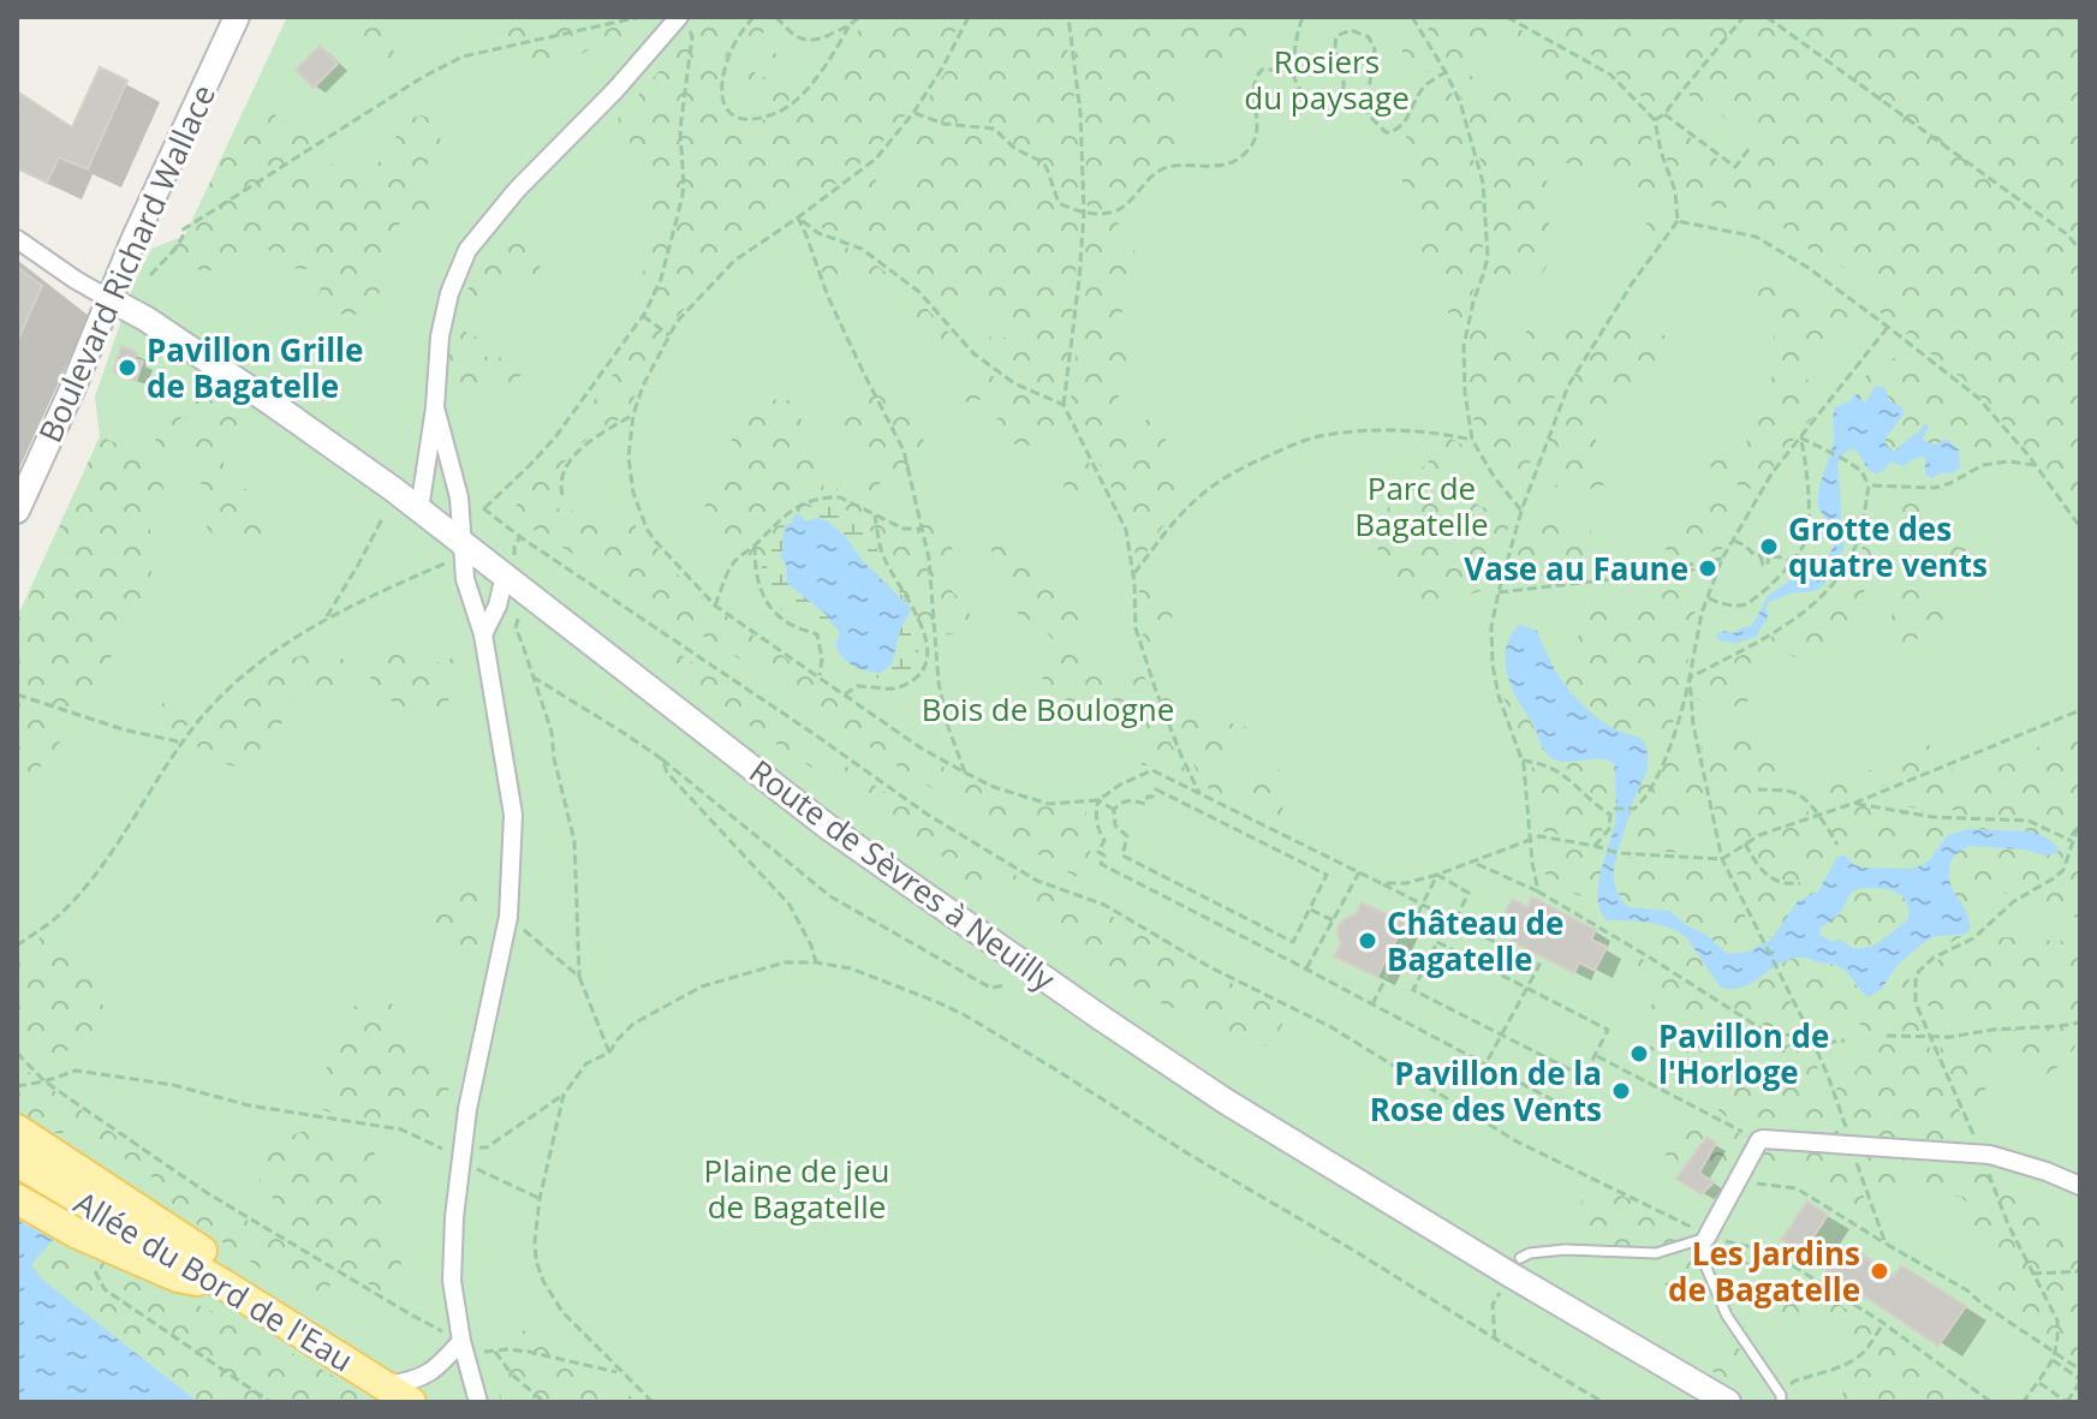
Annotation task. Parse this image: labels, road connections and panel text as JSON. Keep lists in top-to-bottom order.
{
  "streets": {
    "main road": ["Allée du Bord de l'Eau"],
    "street": ["Boulevard Richard Wallace", "Route de Sèvres à Neuilly"]
  },
  "crossings": [
    ["Boulevard Richard Wallace", "Route de Sèvres à Neuilly"]
  ],
  "parks": [
    "Rosiers du paysage",
    "Parc de Bagatelle",
    "Bois de Boulogne",
    "Plaine de jeu de Bagatelle"
  ],
  "places": [
    "Pavillon Grille de Bagatelle",
    "Grotte des quatre vents",
    "Vase au Faune",
    "Château de Bagatelle",
    "Pavillon de l'Horloge",
    "Pavillon de la Rose des Vents",
    "Les Jardins de Bagatelle"
  ]
}
